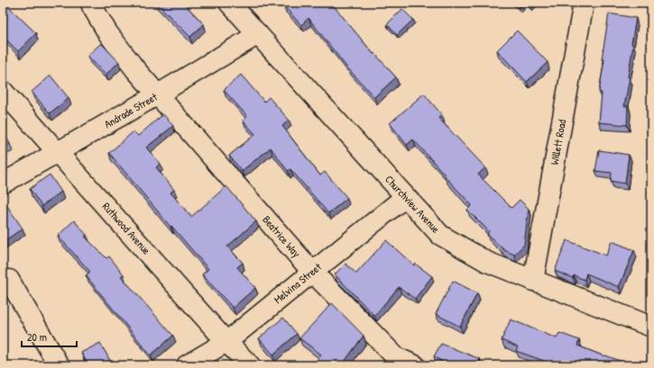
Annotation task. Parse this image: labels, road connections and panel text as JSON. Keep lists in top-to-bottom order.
{
  "streets": {
    "street": [
      "Andrade Street",
      "Willett Road",
      "Churchview Avenue",
      "Ruthwood Avenue",
      "Beatrice Way",
      "Melvina Street"
    ]
  },
  "crossings": [
    ["Andrade Street", "Churchview Avenue"],
    ["Andrade Street", "Ruthwood Avenue"],
    ["Andrade Street", "Beatrice Way"],
    ["Willett Road", "Churchview Avenue"],
    ["Churchview Avenue", "Melvina Street"],
    ["Ruthwood Avenue", "Melvina Street"],
    ["Beatrice Way", "Melvina Street"]
  ],
  "scale_bar": "20 m"
}
